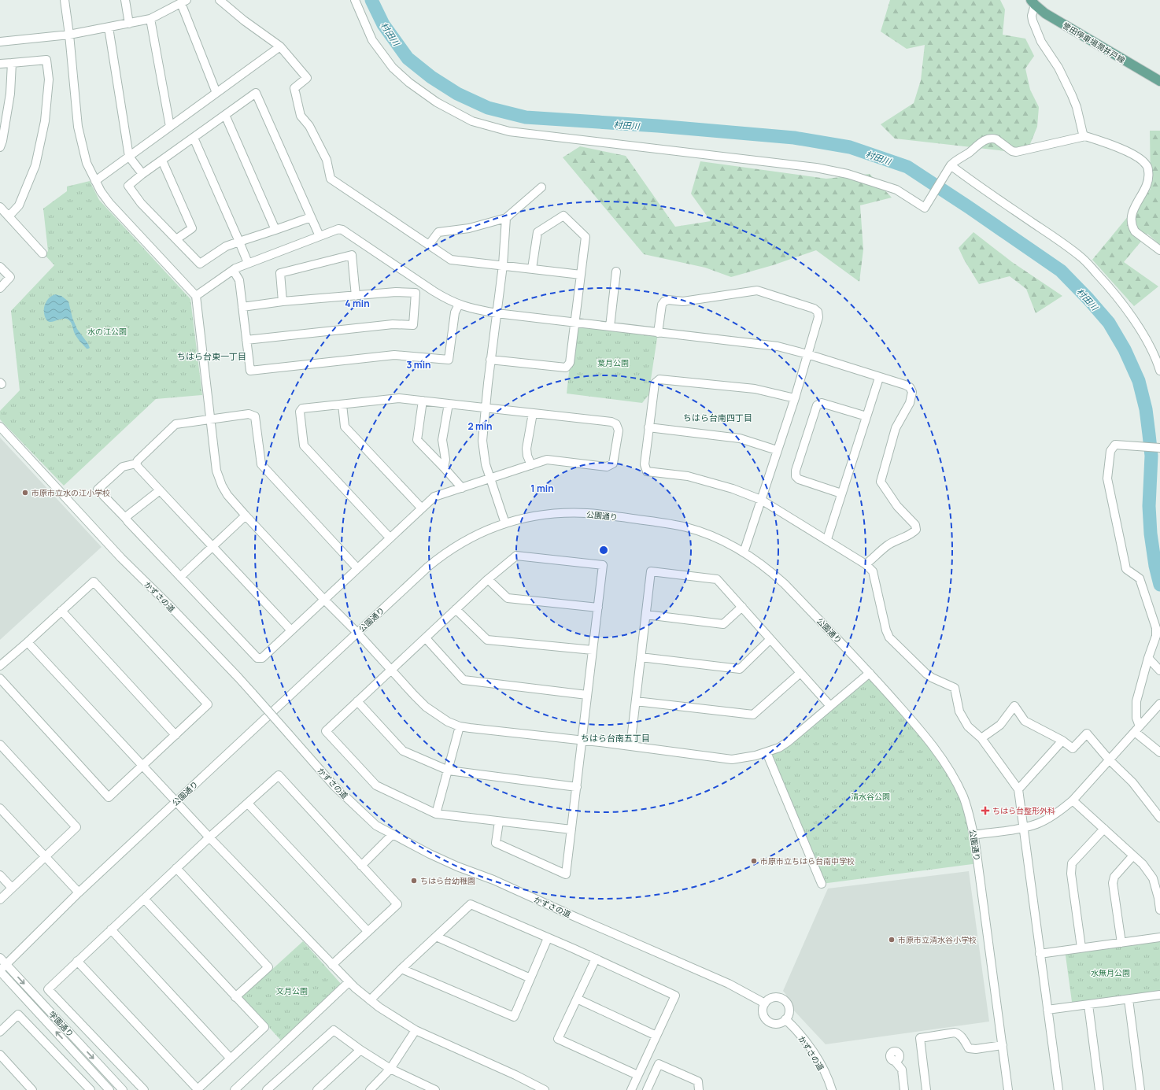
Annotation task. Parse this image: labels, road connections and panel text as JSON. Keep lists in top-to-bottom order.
{
  "streets": {
    "main road": ["誉田停車場潤井戸線"],
    "street": ["公園通り", "かずさの道", "学園通り"]
  },
  "crossings": [
    ["公園通り", "学園通り"]
  ],
  "districts": ["ちはら台東一丁目", "ちはら台南四丁目", "ちはら台南五丁目"],
  "water": ["村田川"],
  "parks": [
    "水の江公園",
    "葉月公園",
    "清水谷公園",
    "水無月公園",
    "文月公園"
  ],
  "places": {
    "other": [
      "市原市立水の江小学校",
      "市原市立ちはら台南中学校",
      "ちはら台幼稚園",
      "市原市立清水谷小学校"
    ],
    "health": ["ちはら台整形外科"]
  },
  "rings": [
    "4 min",
    "3 min",
    "2 min",
    "1 min"
  ]
}
